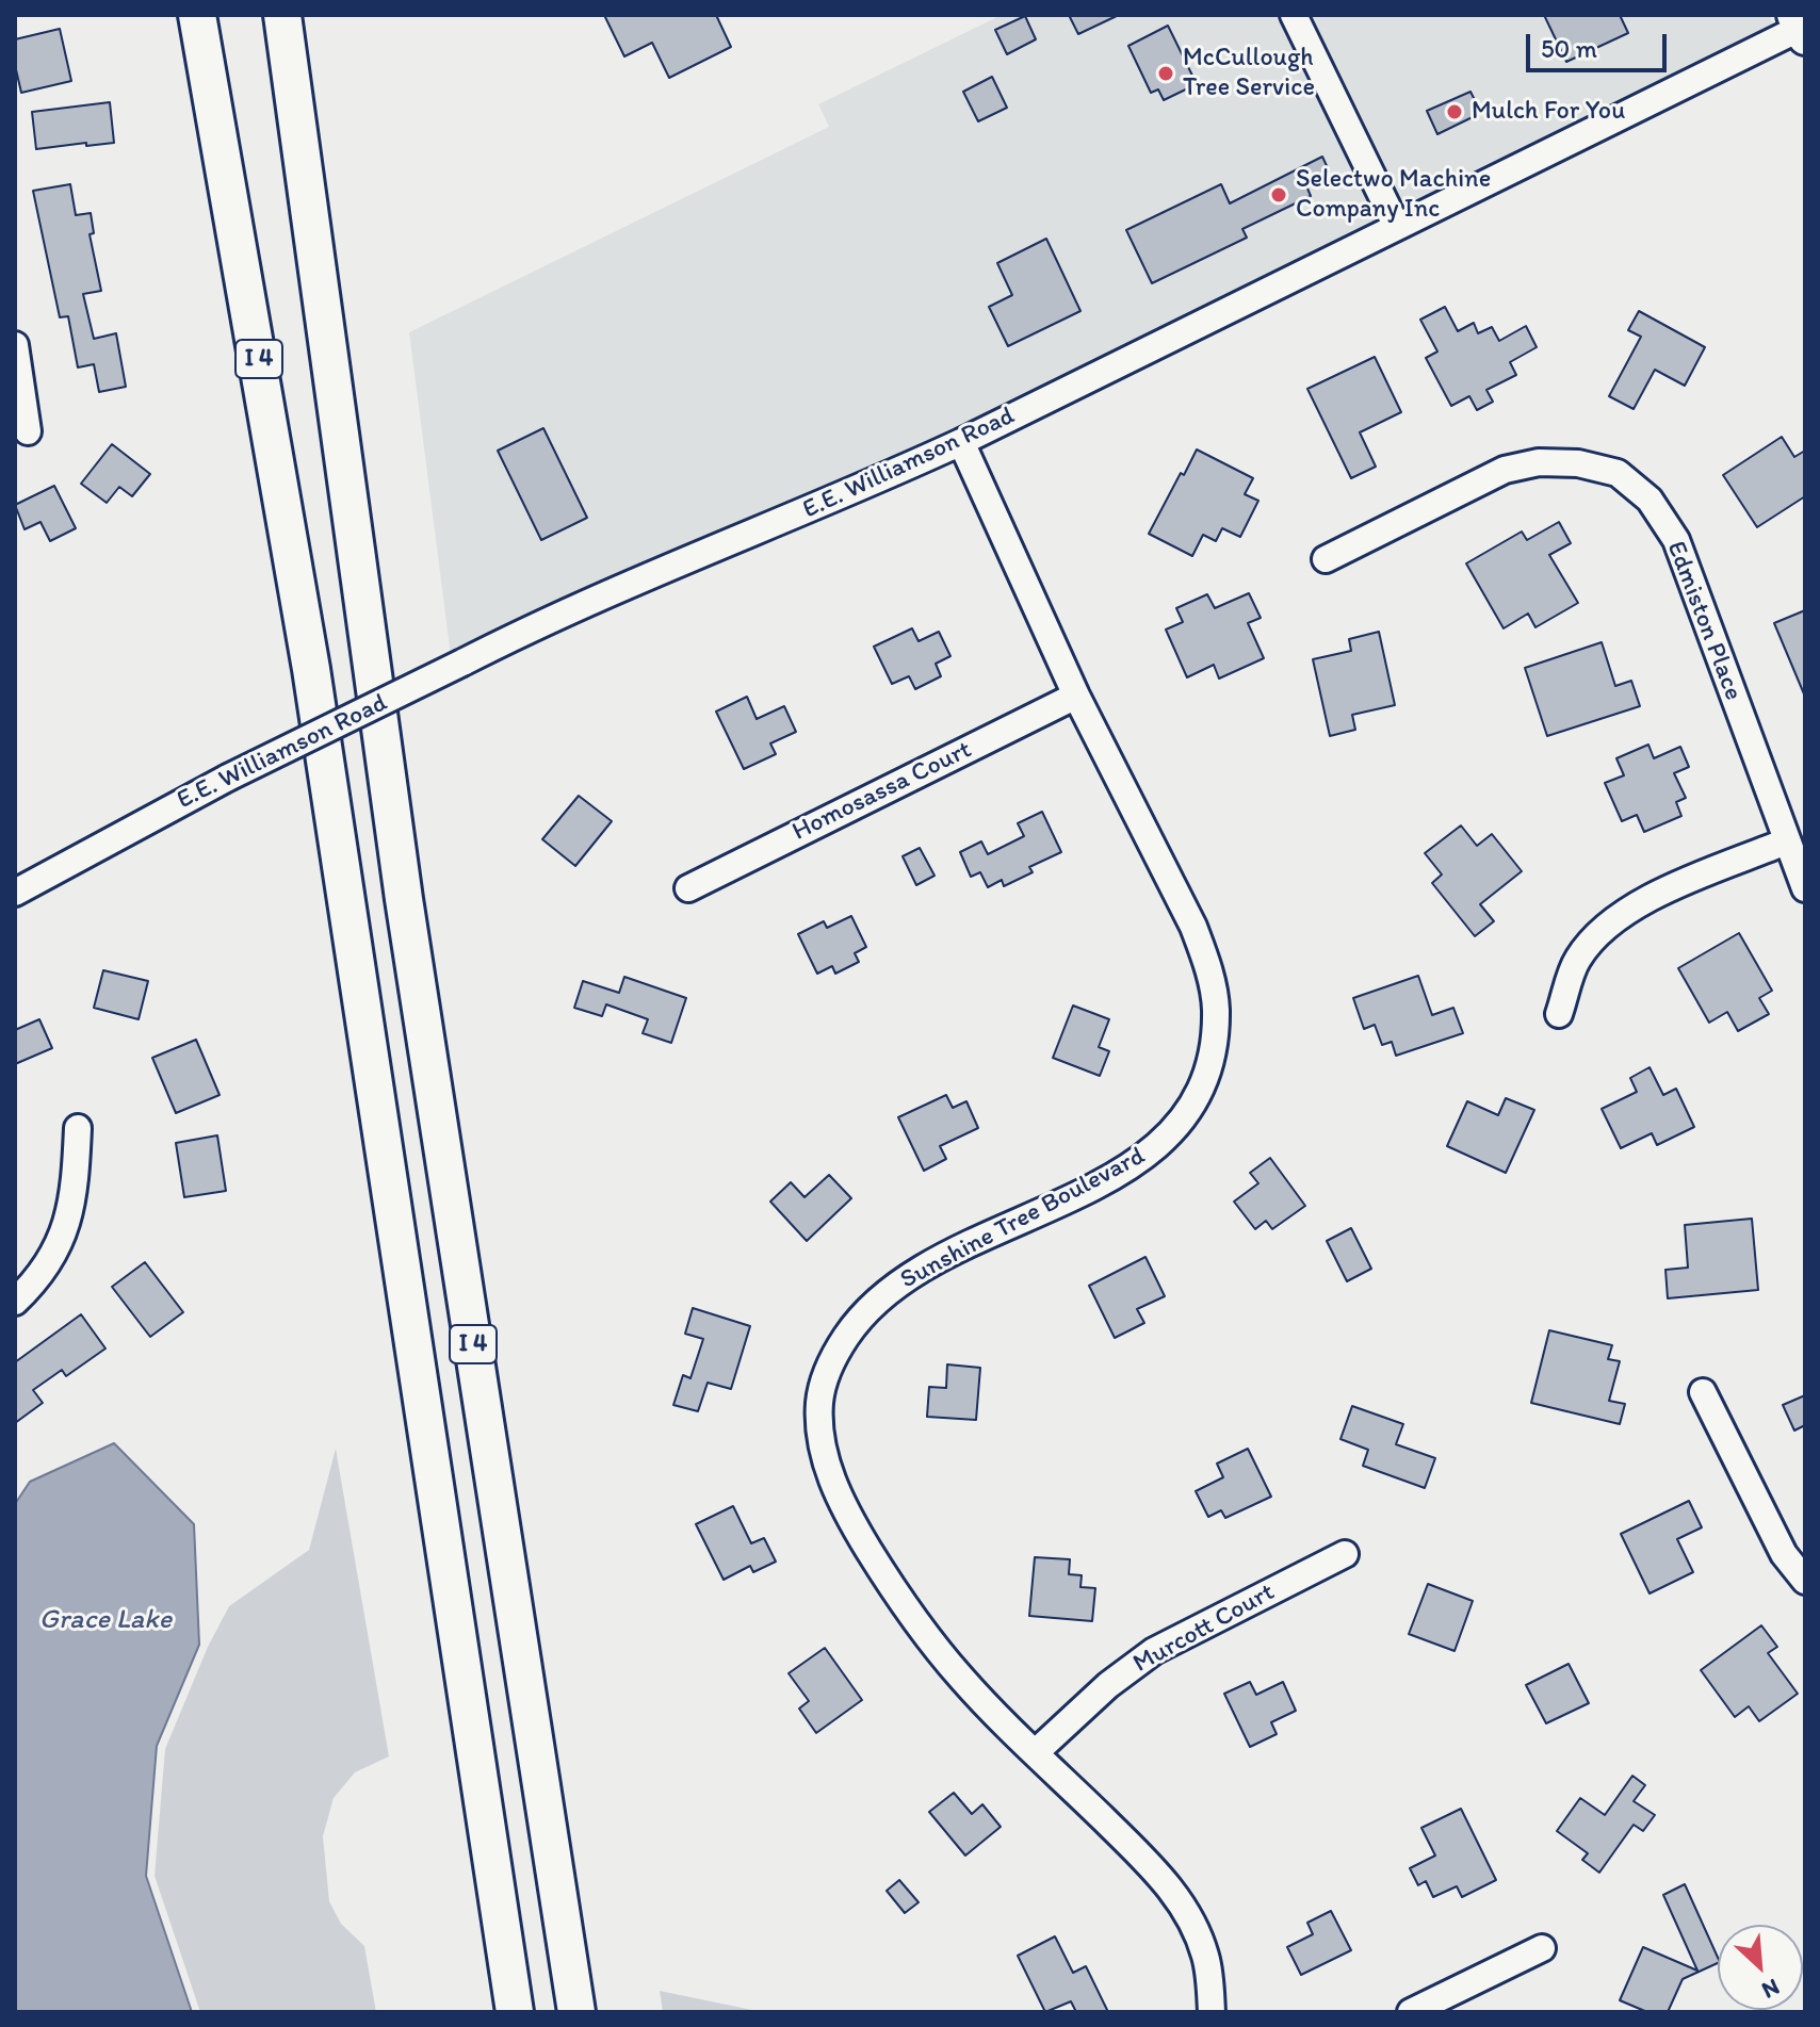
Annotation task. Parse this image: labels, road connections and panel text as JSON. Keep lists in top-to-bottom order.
{
  "streets": {
    "highway": ["I 4"],
    "street": [
      "E.E. Williamson Road",
      "Edmiston Place",
      "Homosassa Court",
      "Sunshine Tree Boulevard",
      "Murcott Court"
    ]
  },
  "crossings": [
    ["E.E. Williamson Road", "Sunshine Tree Boulevard"],
    ["Homosassa Court", "Sunshine Tree Boulevard"],
    ["Sunshine Tree Boulevard", "Murcott Court"]
  ],
  "water": ["Grace Lake"],
  "places": ["McCullough Tree Service", "Mulch For You", "Selectwo Machine Company Inc"],
  "scale_bar": "50 m",
  "north": "bottom right"
}
